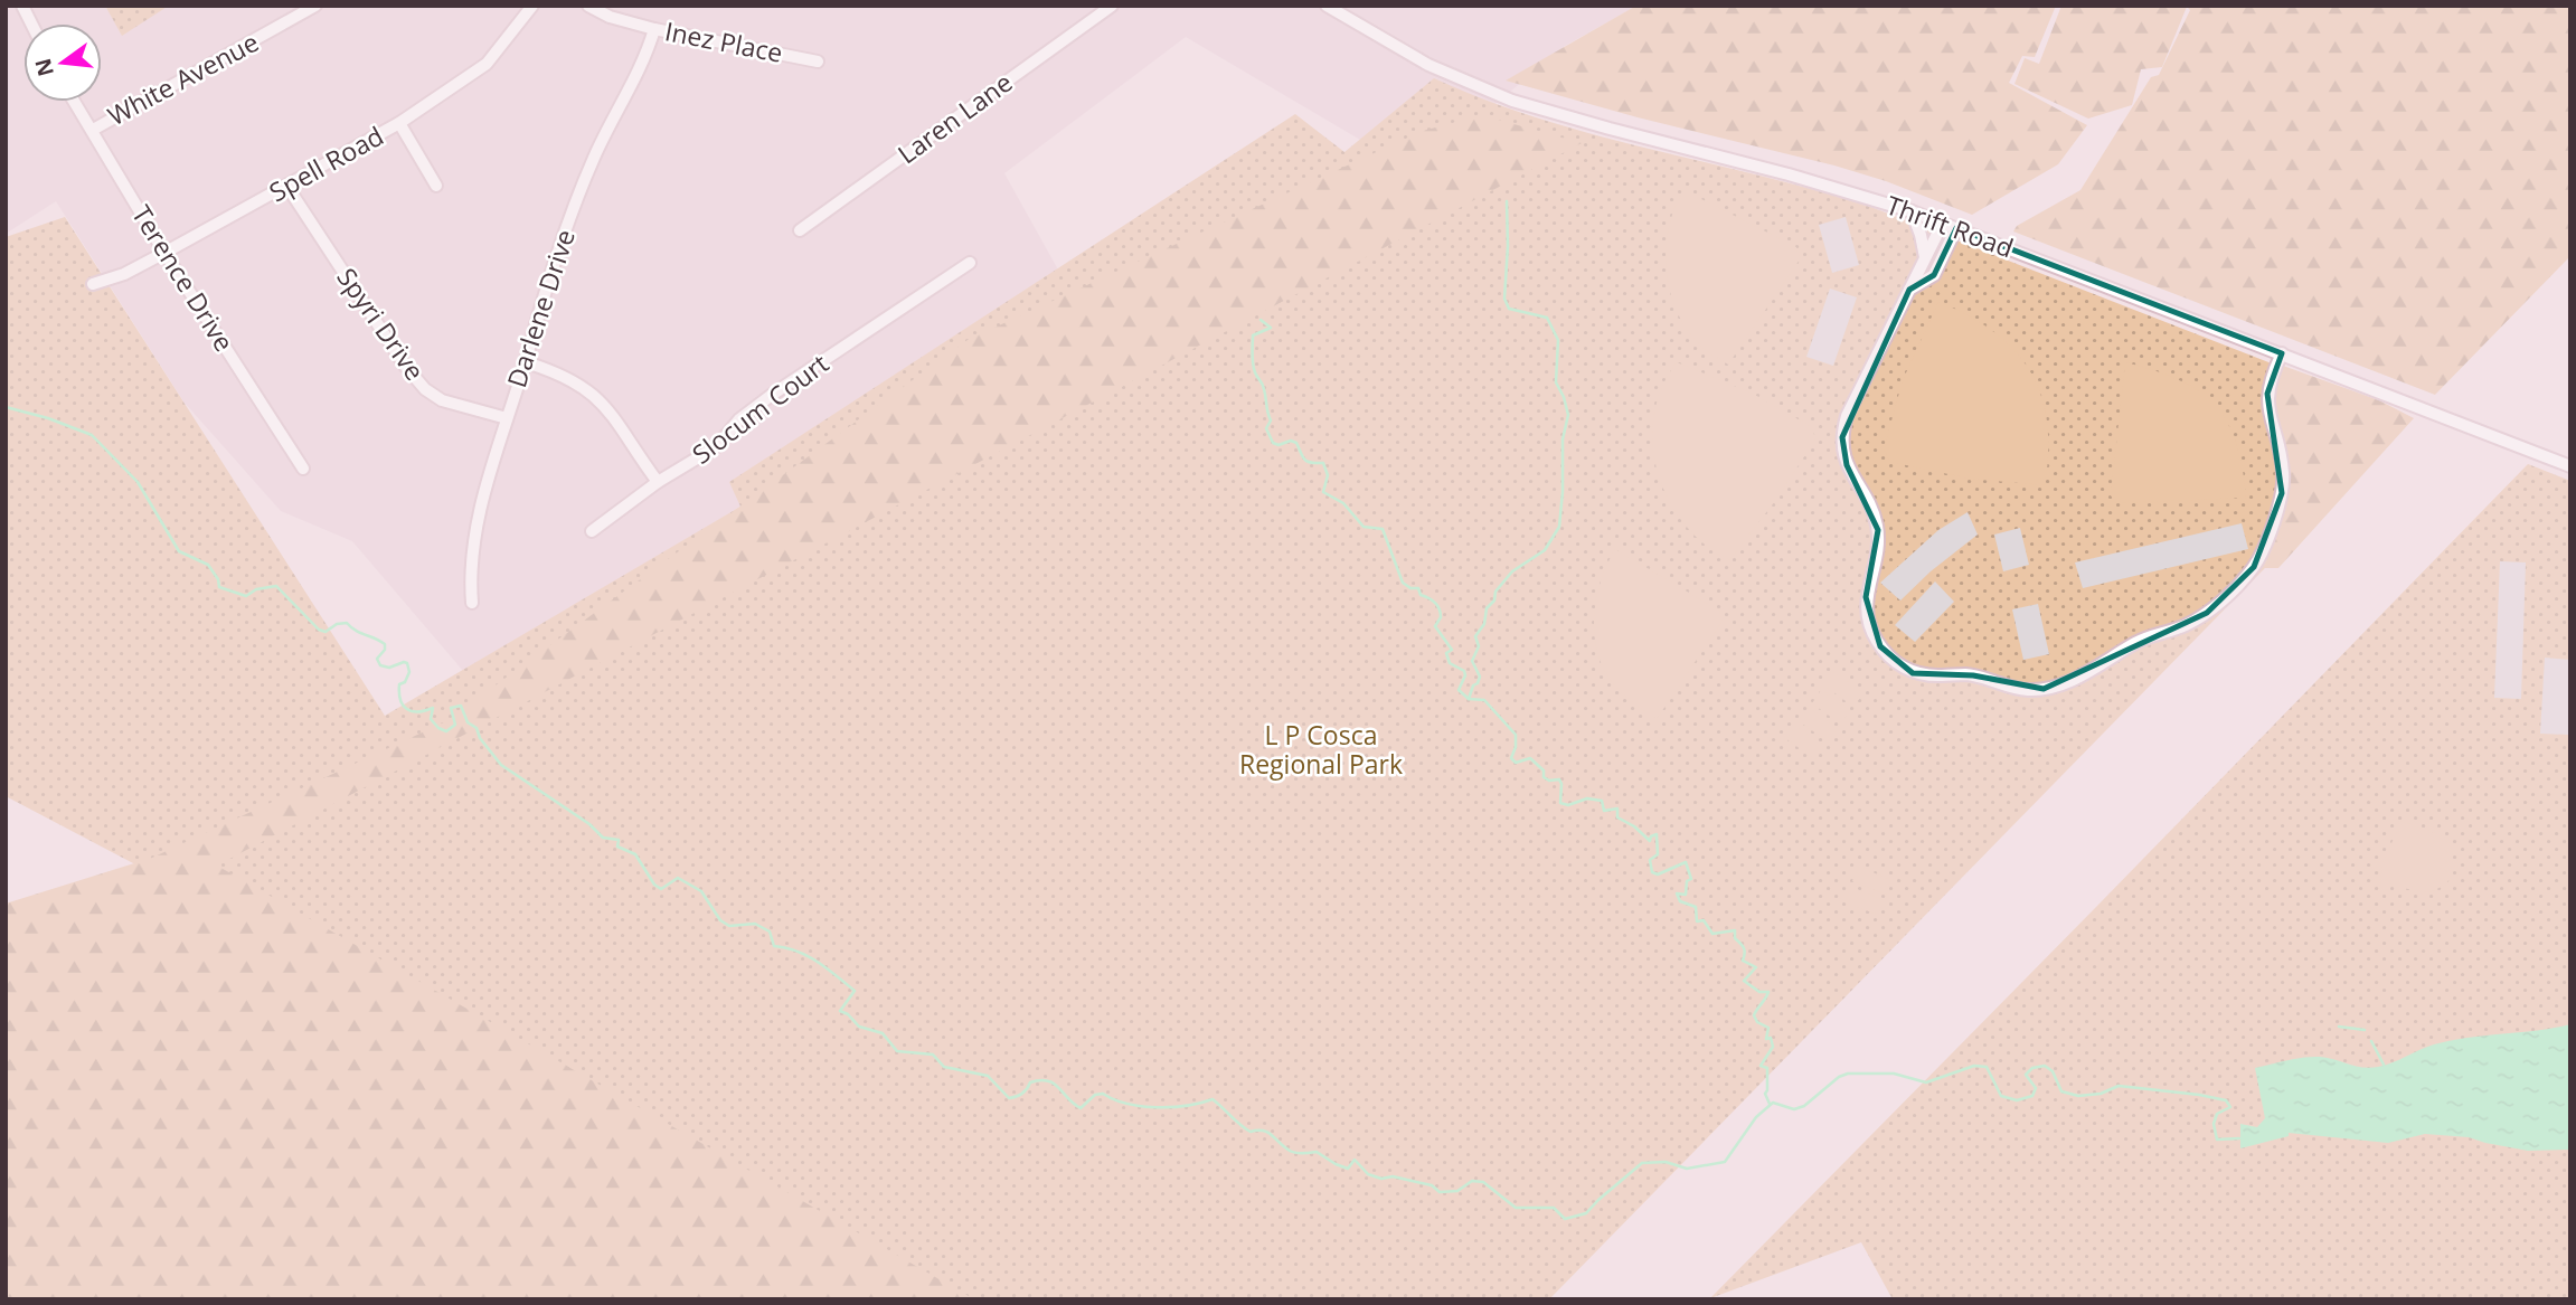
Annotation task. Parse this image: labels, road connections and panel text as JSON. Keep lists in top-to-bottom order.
{
  "streets": {
    "street": [
      "Inez Place",
      "White Avenue",
      "Laren Lane",
      "Spell Road",
      "Thrift Road",
      "Terence Drive",
      "Darlene Drive",
      "Spyri Drive",
      "Slocum Court"
    ]
  },
  "crossings": [
    ["Inez Place", "Darlene Drive"],
    ["White Avenue", "Terence Drive"],
    ["Spell Road", "Terence Drive"],
    ["Spell Road", "Spyri Drive"],
    ["Darlene Drive", "Spyri Drive"]
  ],
  "parks": ["L P Cosca Regional Park"],
  "north": "left"
}
